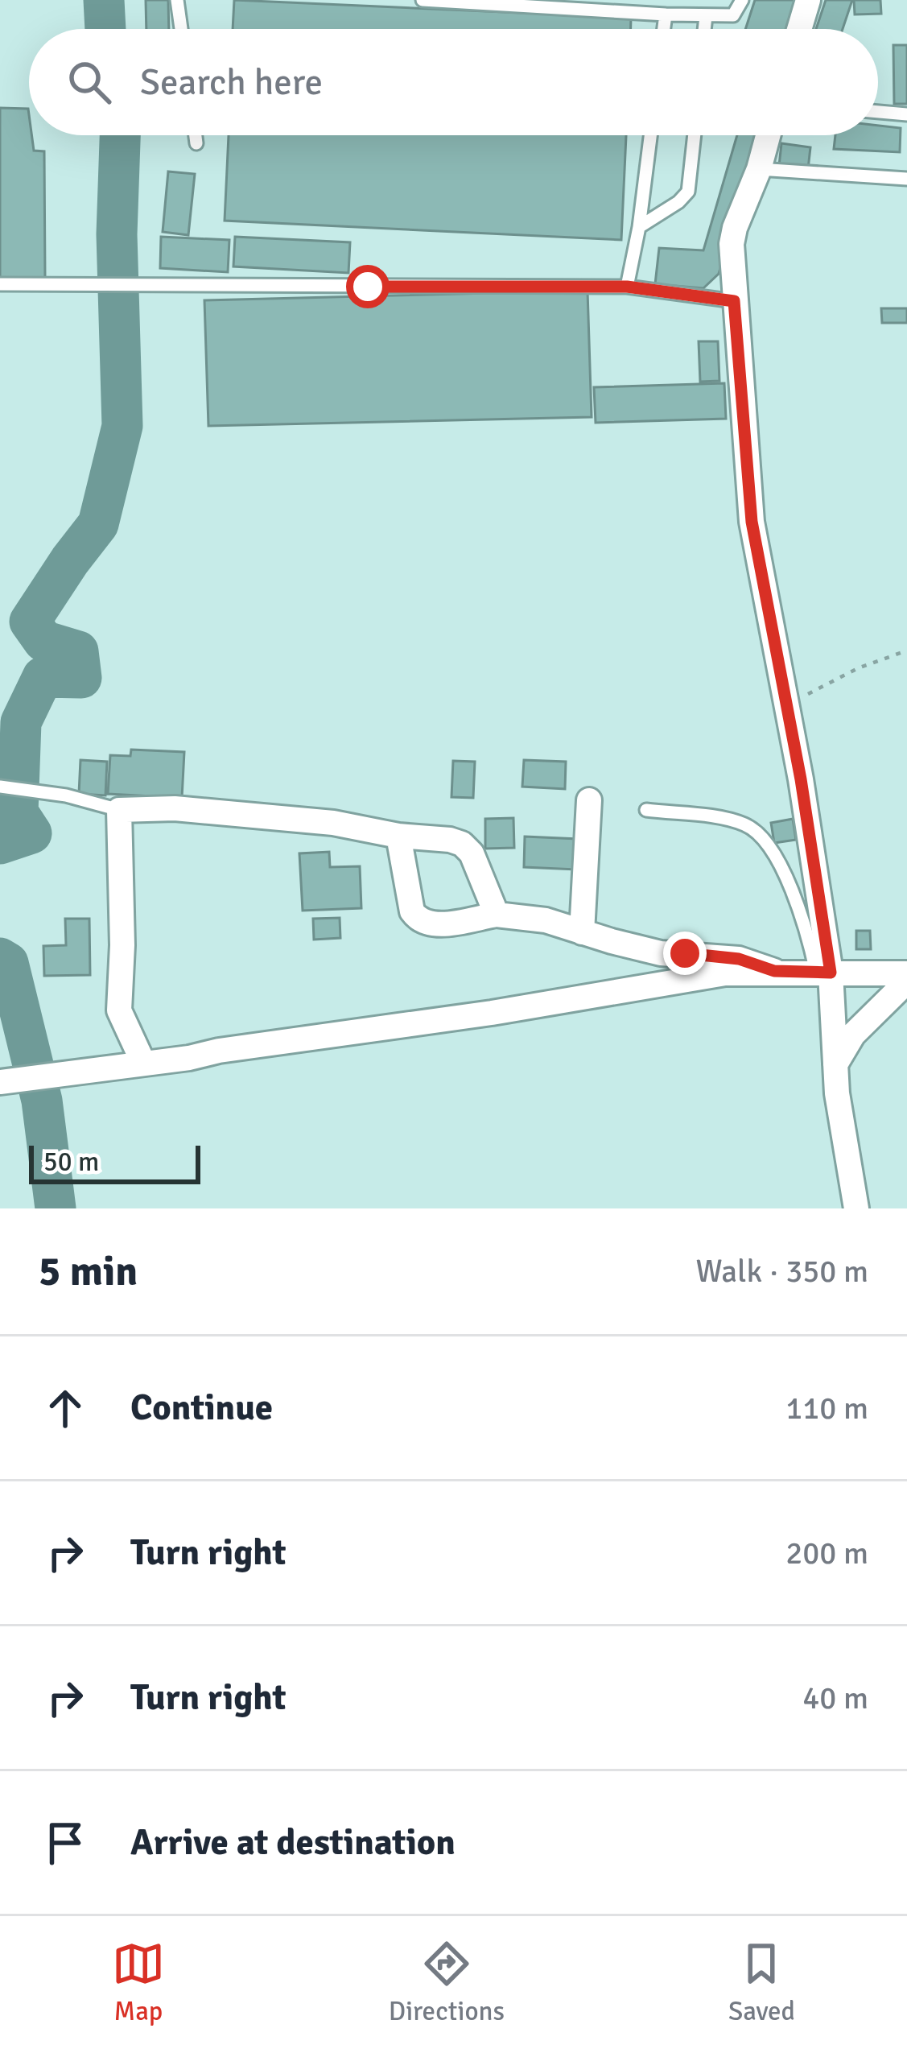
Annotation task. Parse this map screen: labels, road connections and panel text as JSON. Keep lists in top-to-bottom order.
{
  "scale_bar": "50 m",
  "page": {
    "search": "Search here",
    "scale": "50 m",
    "heading": ["5 min", "Walk · 350 m"],
    "list": [
      ["Continue", "110 m"],
      ["Turn right", "200 m"],
      ["Turn right", "40 m"],
      "Arrive at destination"
    ],
    "nav": ["Map", "Directions", "Saved"]
  }
}
